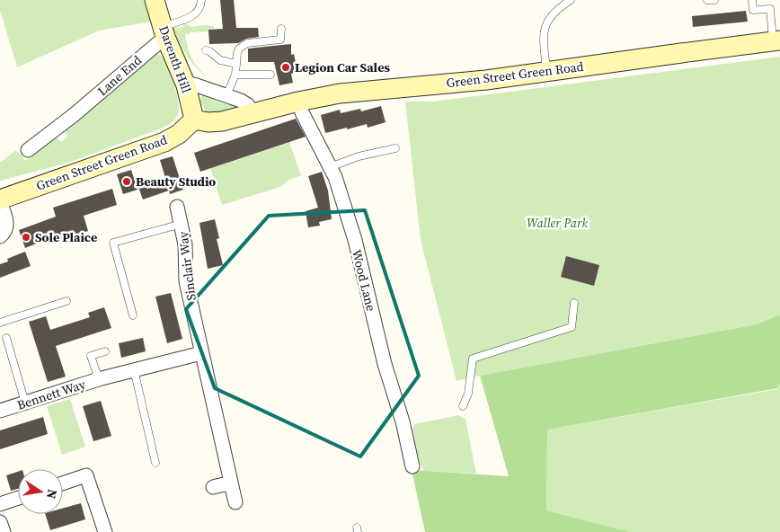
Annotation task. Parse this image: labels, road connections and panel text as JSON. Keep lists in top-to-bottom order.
{
  "streets": {
    "main road": ["Darenth Hill", "Green Street Green Road"],
    "street": [
      "Lane End",
      "Sinclair Way",
      "Wood Lane",
      "Bennett Way"
    ]
  },
  "crossings": [
    ["Darenth Hill", "Green Street Green Road"],
    ["Darenth Hill", "Lane End"],
    ["Green Street Green Road", "Wood Lane"]
  ],
  "parks": ["Waller Park"],
  "places": ["Legion Car Sales", "Beauty Studio", "Sole Plaice"],
  "north": "right"
}
